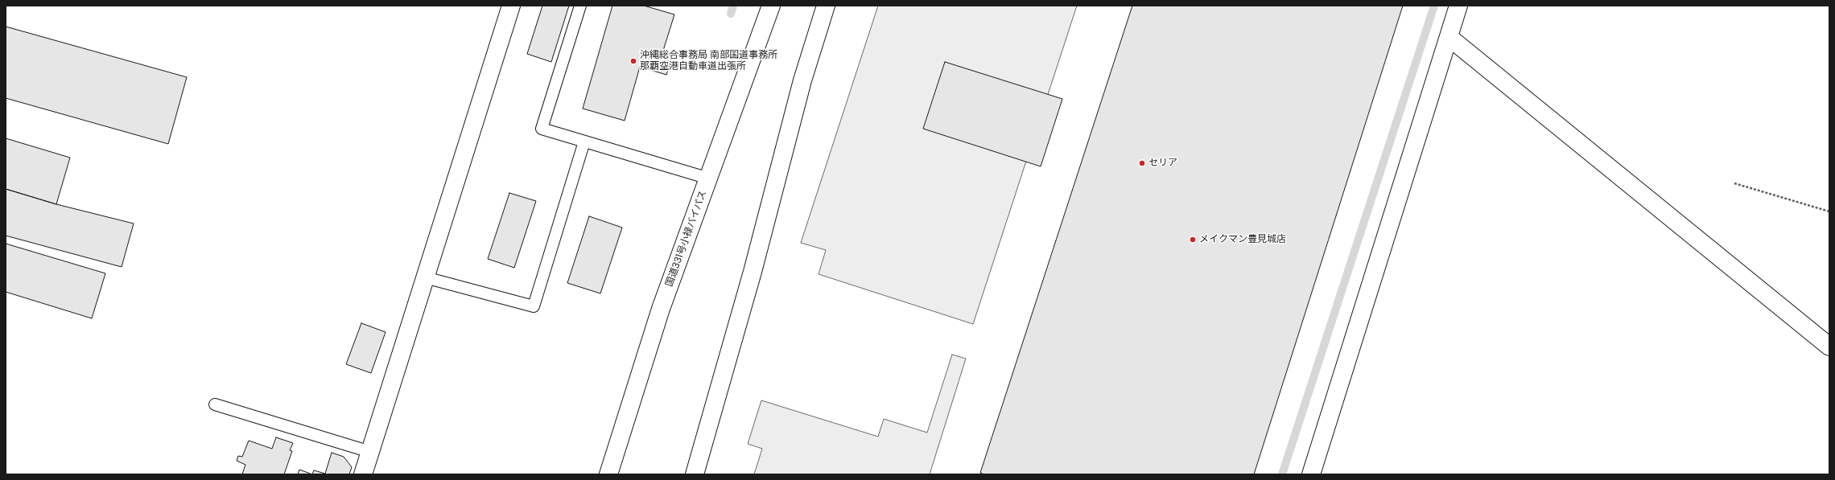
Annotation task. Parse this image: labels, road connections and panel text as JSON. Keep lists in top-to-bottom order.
{
  "streets": {
    "main road": ["国道331号小禄バイパス"]
  },
  "places": ["沖縄総合事務局 南部国道事務所 那覇空港自動車道出張所", "セリア", "メイクマン豊見城店"]
}
